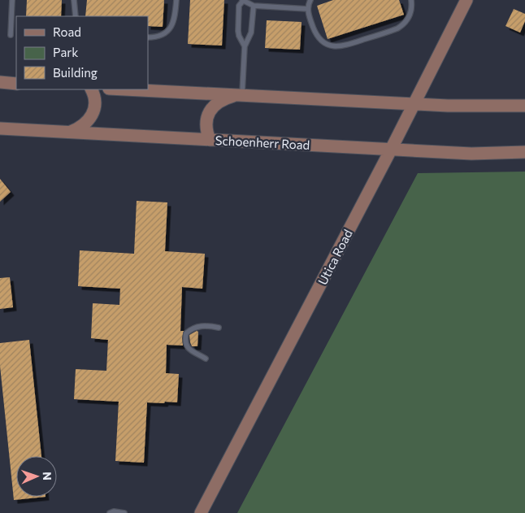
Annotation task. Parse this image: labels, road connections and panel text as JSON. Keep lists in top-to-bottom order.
{
  "streets": {
    "main road": ["Schoenherr Road", "Utica Road"]
  },
  "crossings": [
    ["Schoenherr Road", "Utica Road"]
  ],
  "legend": ["Road", "Park", "Building"],
  "north": "right"
}
